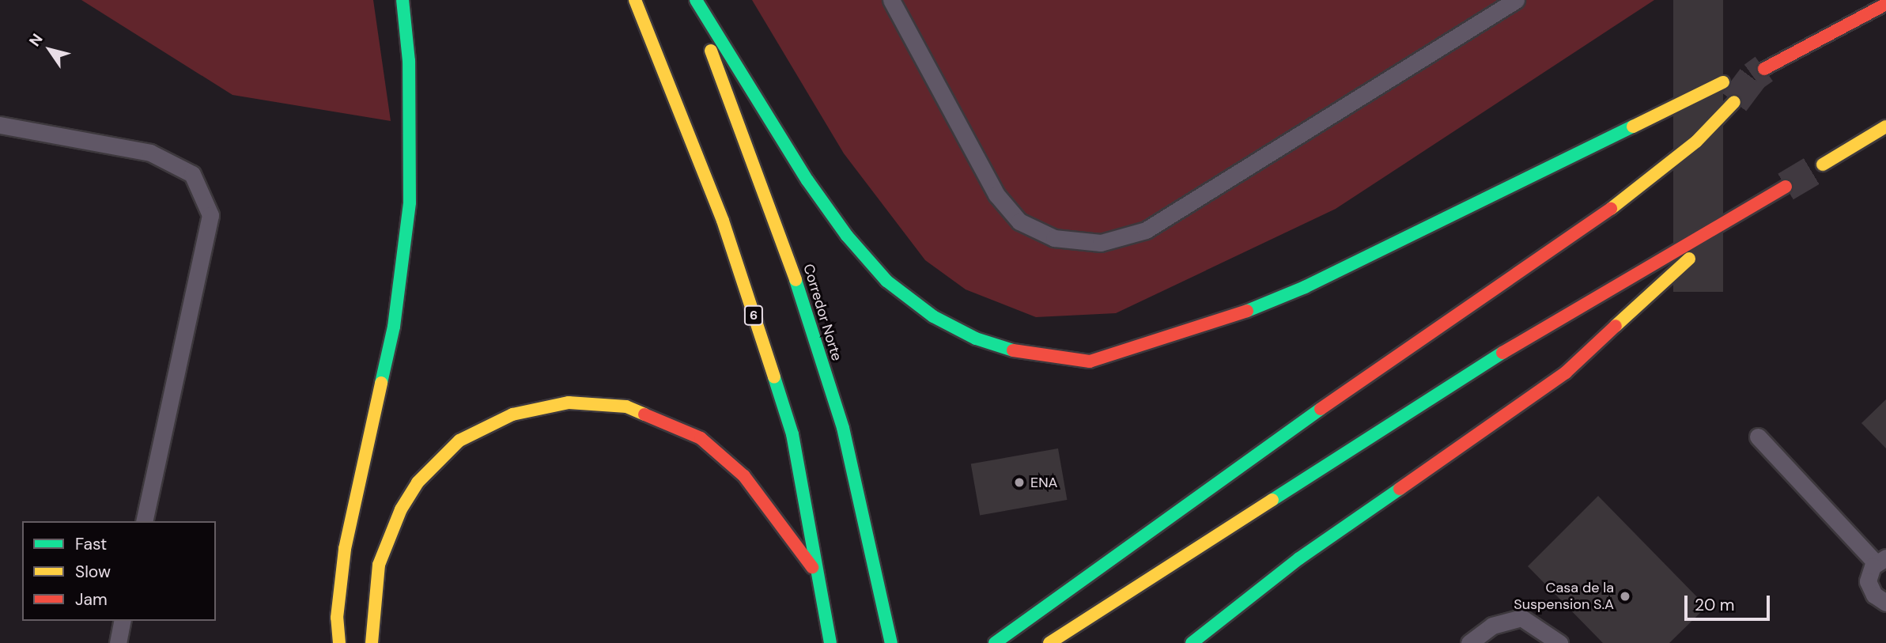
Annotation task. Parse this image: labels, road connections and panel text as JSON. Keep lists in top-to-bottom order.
{
  "streets": {
    "highway": ["Corredor Norte", "6"]
  },
  "places": ["ENA", "Casa de la Suspension S.A"],
  "legend": ["Fast", "Slow", "Jam"],
  "scale_bar": "20 m",
  "north": "top left"
}
